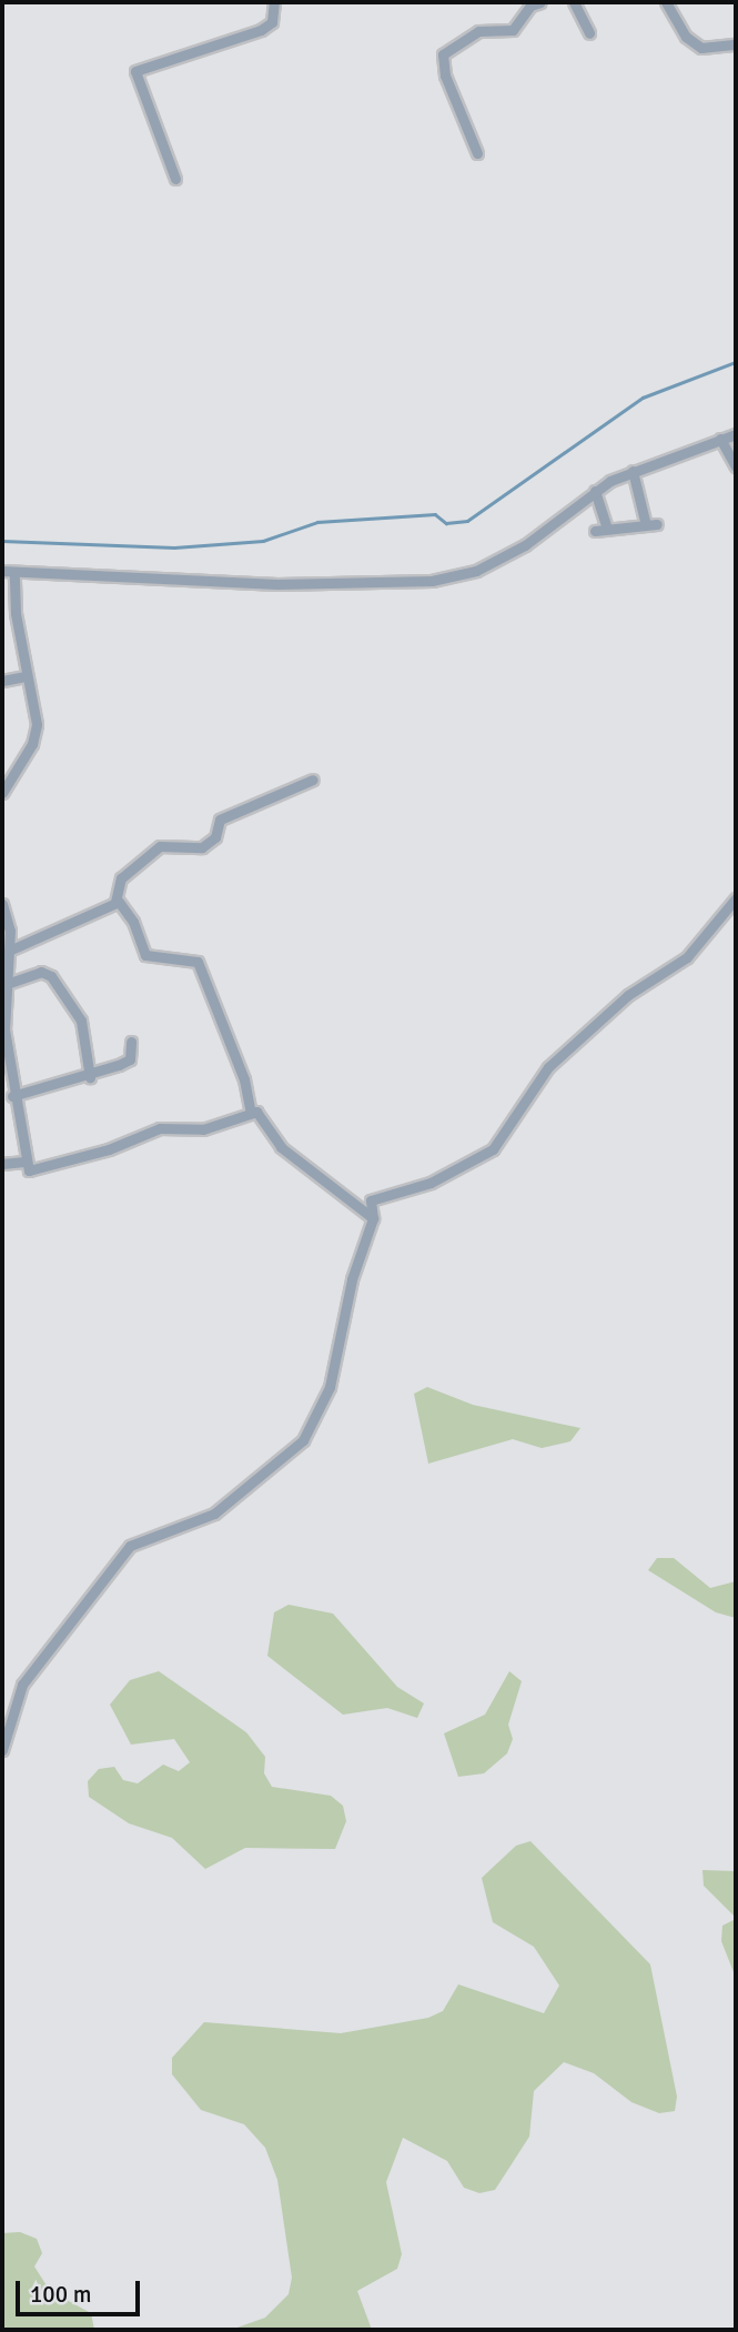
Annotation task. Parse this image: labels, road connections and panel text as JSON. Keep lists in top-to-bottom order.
{
  "scale_bar": "100 m"
}
